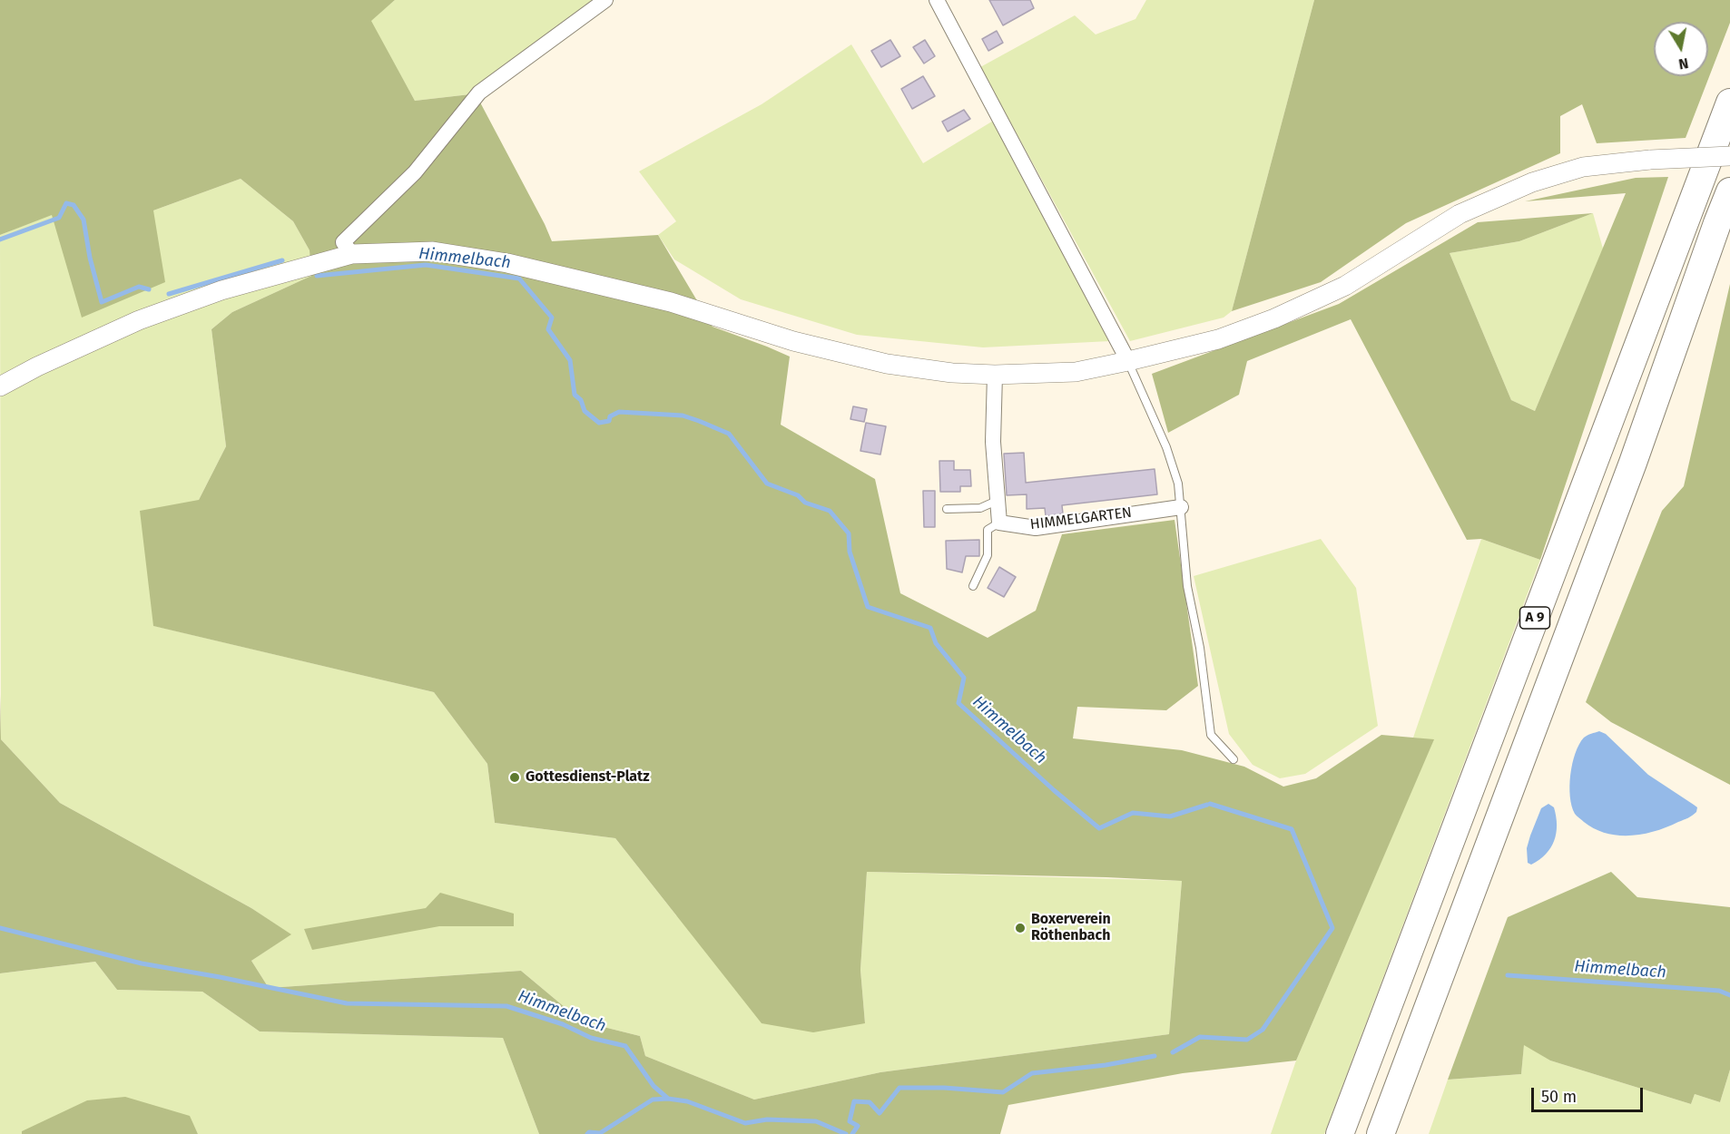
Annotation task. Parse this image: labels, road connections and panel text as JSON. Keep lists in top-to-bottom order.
{
  "streets": {
    "highway": ["A 9"],
    "street": ["HIMMELGARTEN"]
  },
  "water": ["Himmelbach"],
  "places": ["Gottesdienst-Platz", "Boxerverein Röthenbach"],
  "scale_bar": "50 m",
  "north": "bottom"
}
